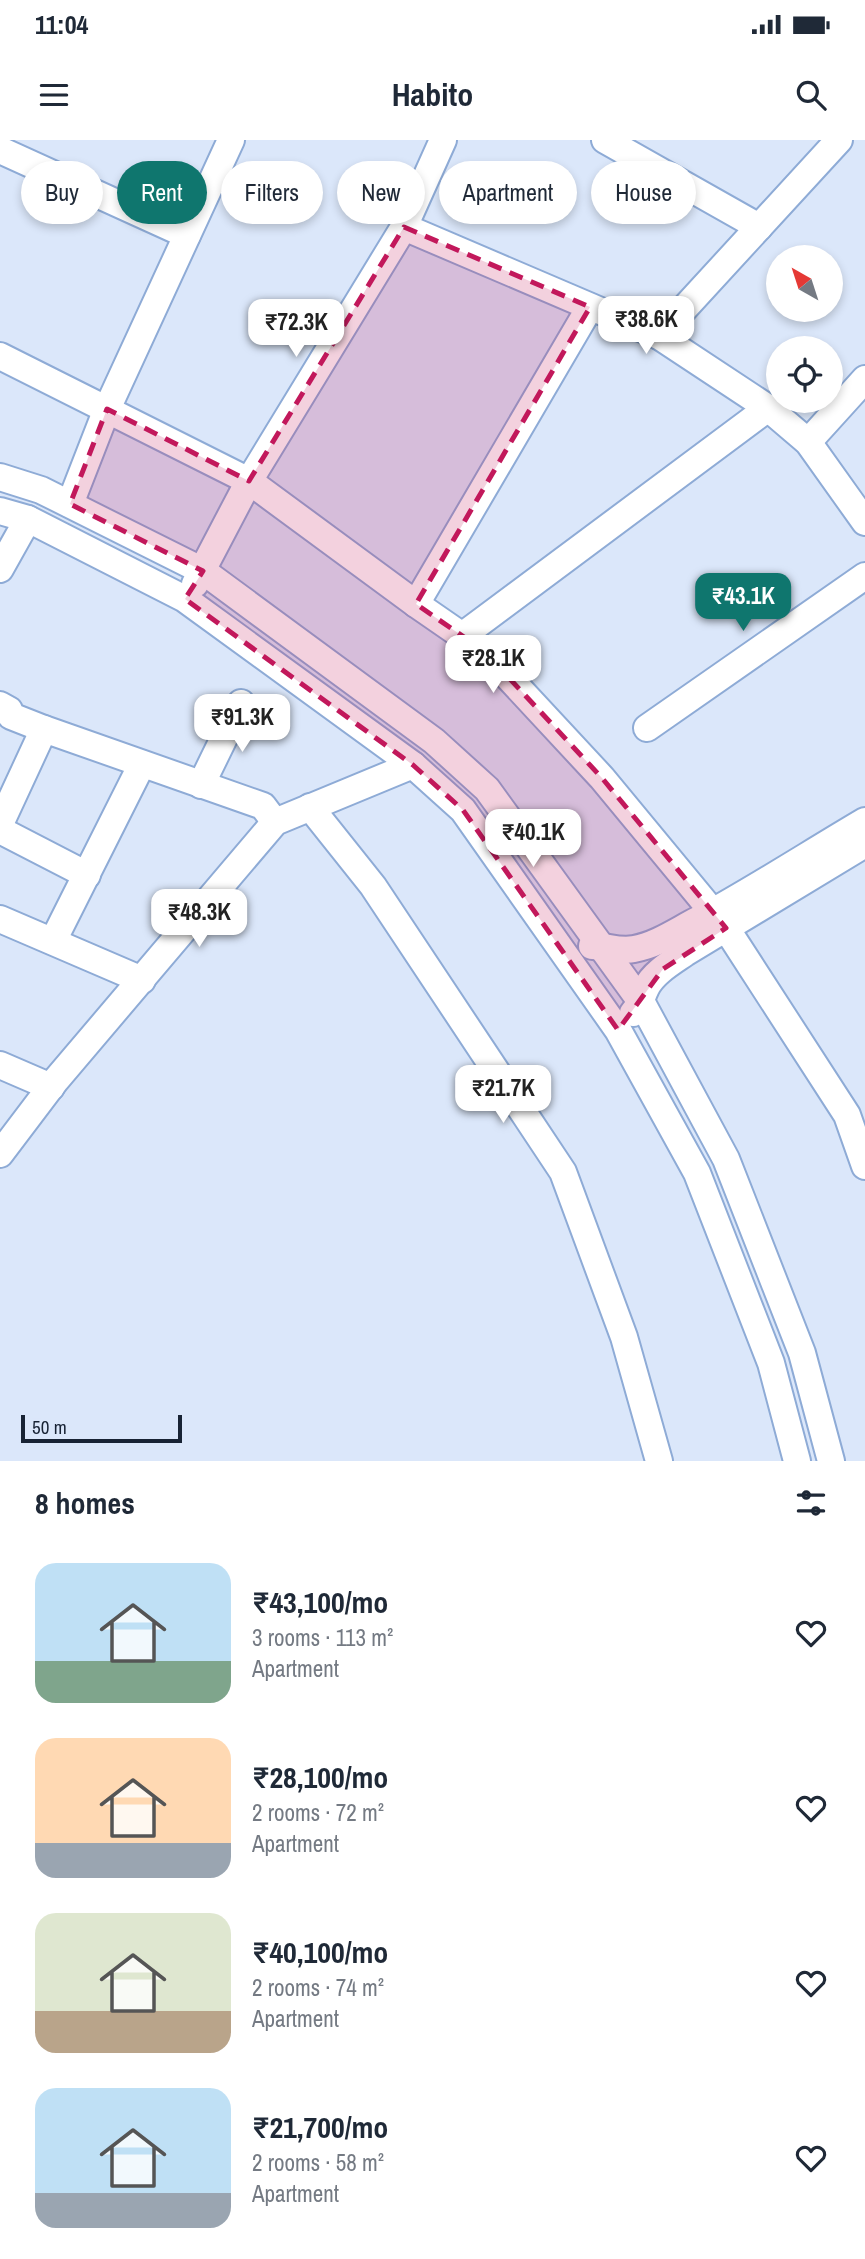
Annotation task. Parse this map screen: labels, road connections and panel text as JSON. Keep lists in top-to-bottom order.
{
  "scale_bar": "50 m",
  "north": "top left",
  "page": {
    "status": "11:04",
    "header": "Habito",
    "chip": [
      "Buy",
      "Rent",
      "Filters",
      "New",
      "Apartment",
      "House"
    ],
    "price": [
      "₹38.6K",
      "₹72.3K",
      "₹43.1K",
      "₹28.1K",
      "₹91.3K",
      "₹40.1K",
      "₹48.3K",
      "₹21.7K"
    ],
    "scale": "50 m",
    "heading": "8 homes",
    "list": [
      {
        "name": "₹43,100/mo",
        "note": "3 rooms · 113 m² · Apartment"
      },
      {
        "name": "₹28,100/mo",
        "note": "2 rooms · 72 m² · Apartment"
      },
      {
        "name": "₹40,100/mo",
        "note": "2 rooms · 74 m² · Apartment"
      },
      {
        "name": "₹21,700/mo",
        "note": "2 rooms · 58 m² · Apartment"
      }
    ]
  }
}
